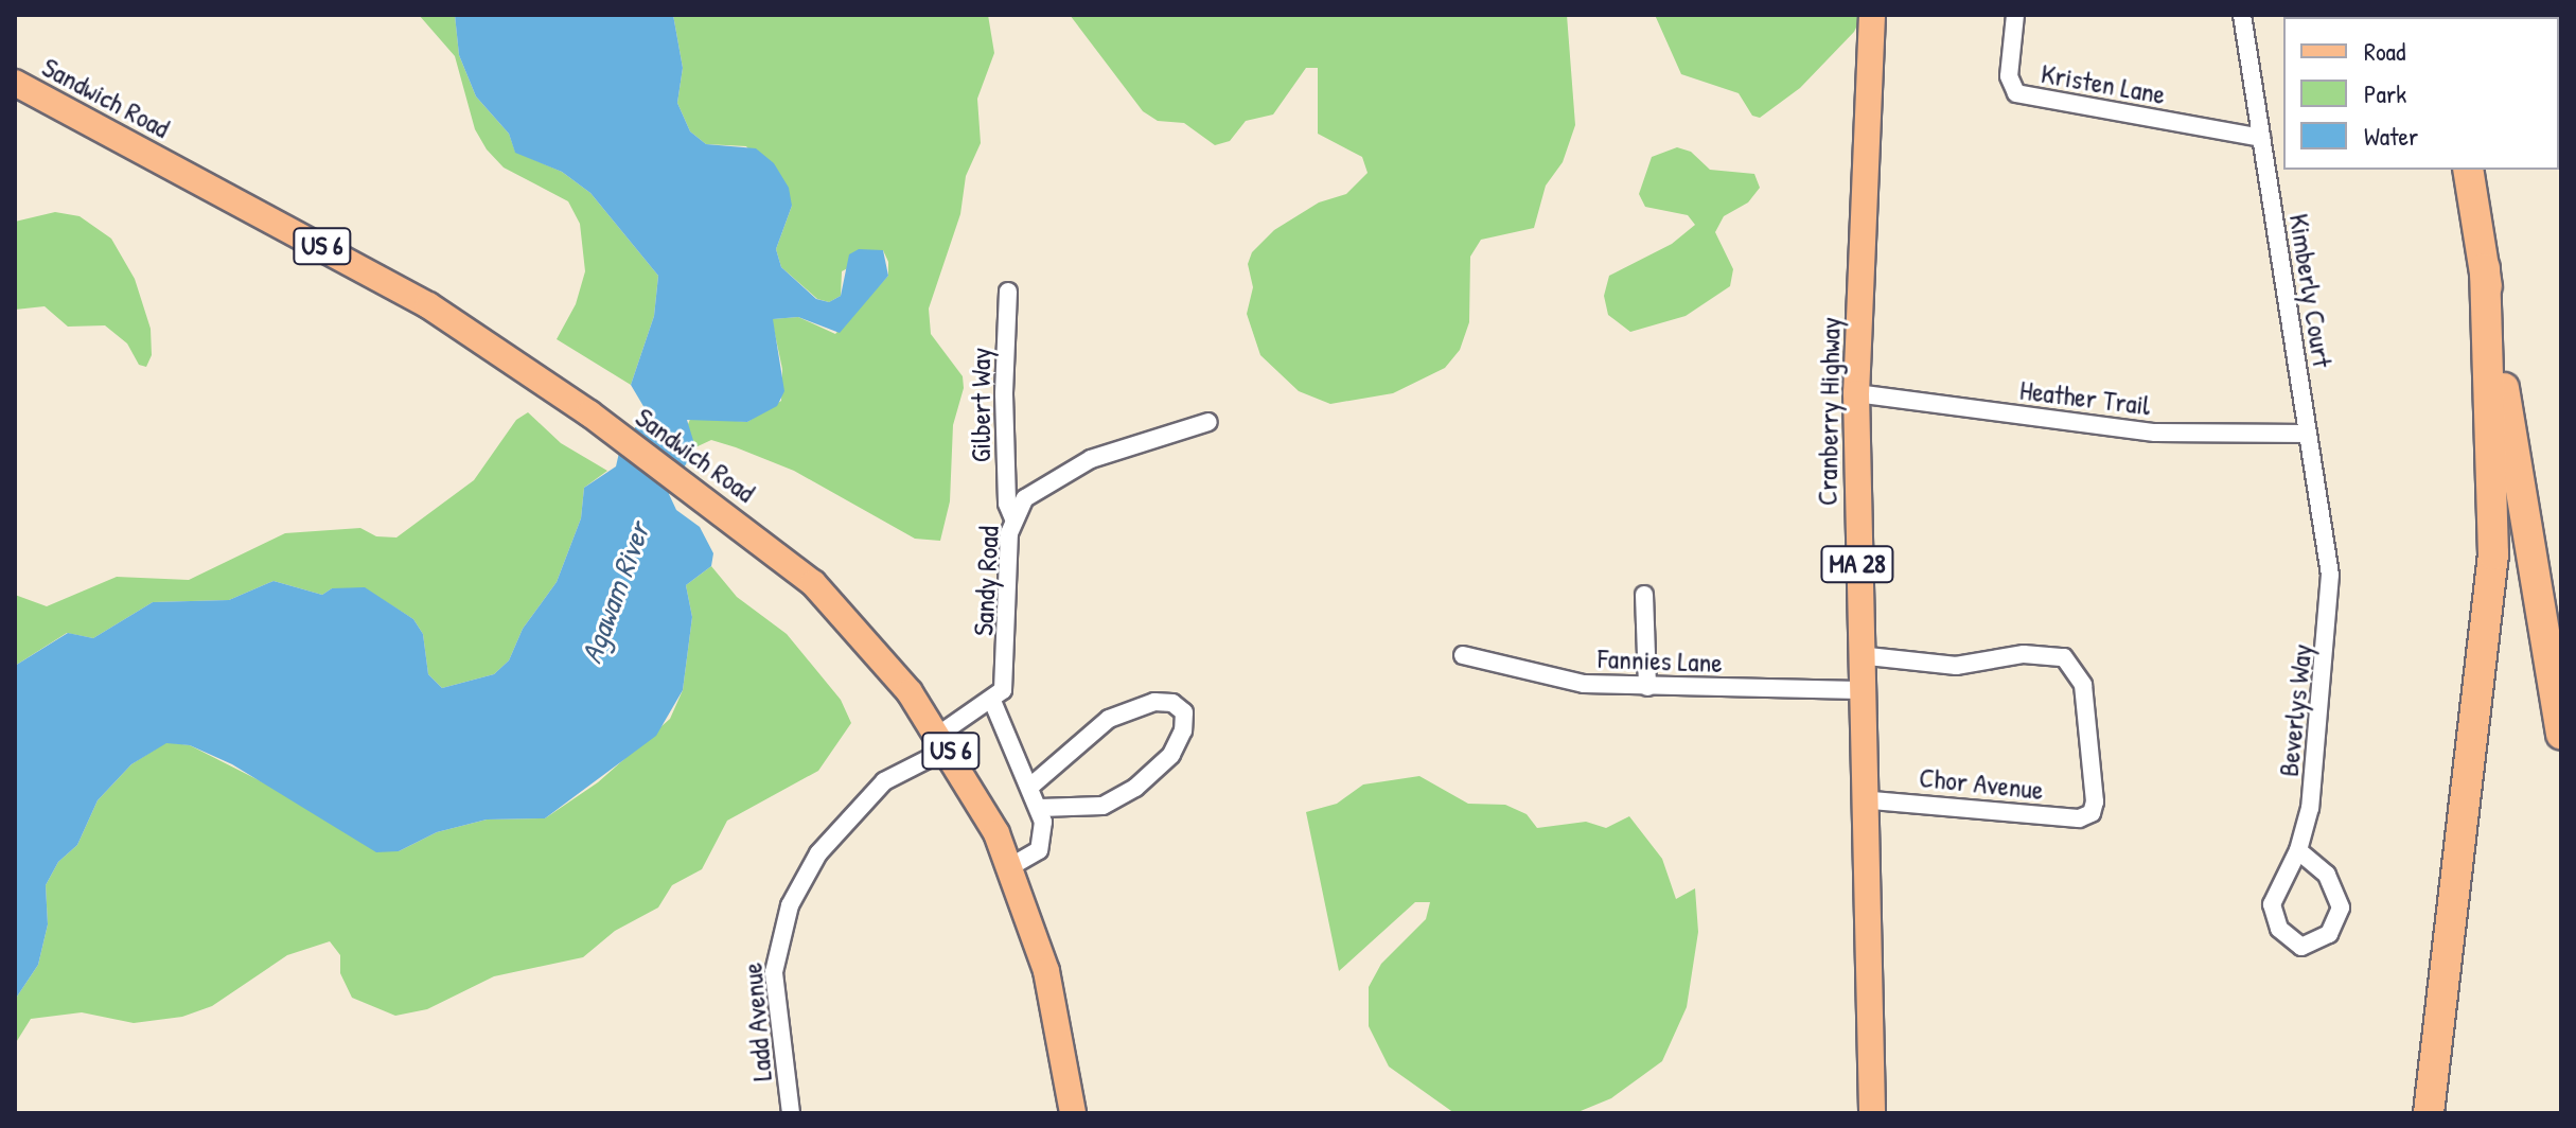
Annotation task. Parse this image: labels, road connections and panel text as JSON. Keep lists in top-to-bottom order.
{
  "streets": {
    "main road": [
      "Sandwich Road",
      "US 6",
      "Cranberry Highway",
      "MA 28"
    ],
    "street": [
      "Kristen Lane",
      "Kimberly Court",
      "Heather Trail",
      "Gilbert Way",
      "Sandy Road",
      "Fannies Lane",
      "Beverlys Way",
      "Chor Avenue",
      "Ladd Avenue"
    ]
  },
  "crossings": [
    ["Kristen Lane", "Kimberly Court"],
    ["Sandwich Road", "Ladd Avenue"],
    ["Kimberly Court", "Heather Trail"],
    ["Kimberly Court", "Beverlys Way"],
    ["Heather Trail", "Cranberry Highway"],
    ["Gilbert Way", "Sandy Road"],
    ["Cranberry Highway", "Fannies Lane"],
    ["Cranberry Highway", "Chor Avenue"]
  ],
  "water": ["Agawam River"],
  "legend": ["Road", "Park", "Water"]
}
